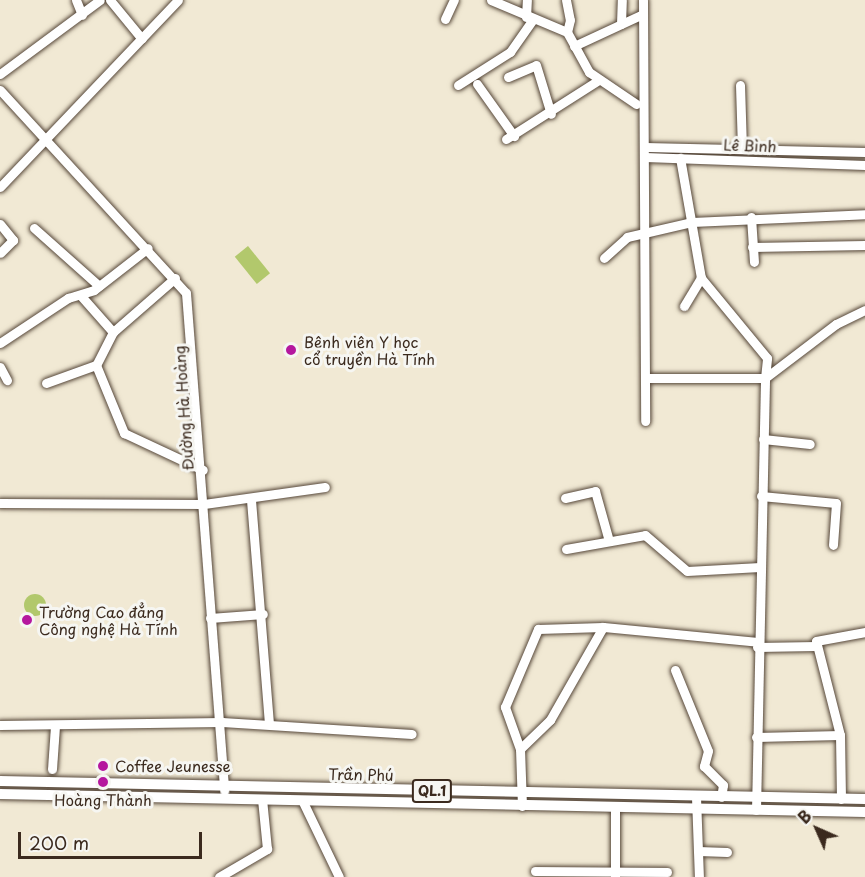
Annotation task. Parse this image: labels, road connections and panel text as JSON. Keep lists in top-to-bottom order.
{
  "streets": {
    "main road": ["Trần Phú", "QL.1"],
    "street": ["Lê Bình", "Đường Hà Hoàng"]
  },
  "crossings": [
    ["Đường Hà Hoàng", "Trần Phú"]
  ],
  "places": [
    "Bệnh viện Y học cổ truyền Hà Tĩnh",
    "Trường Cao đẳng Công nghệ Hà Tĩnh",
    "Coffee Jeunesse",
    "Hoàng Thành"
  ],
  "scale_bar": "200 m",
  "north": "top left"
}
